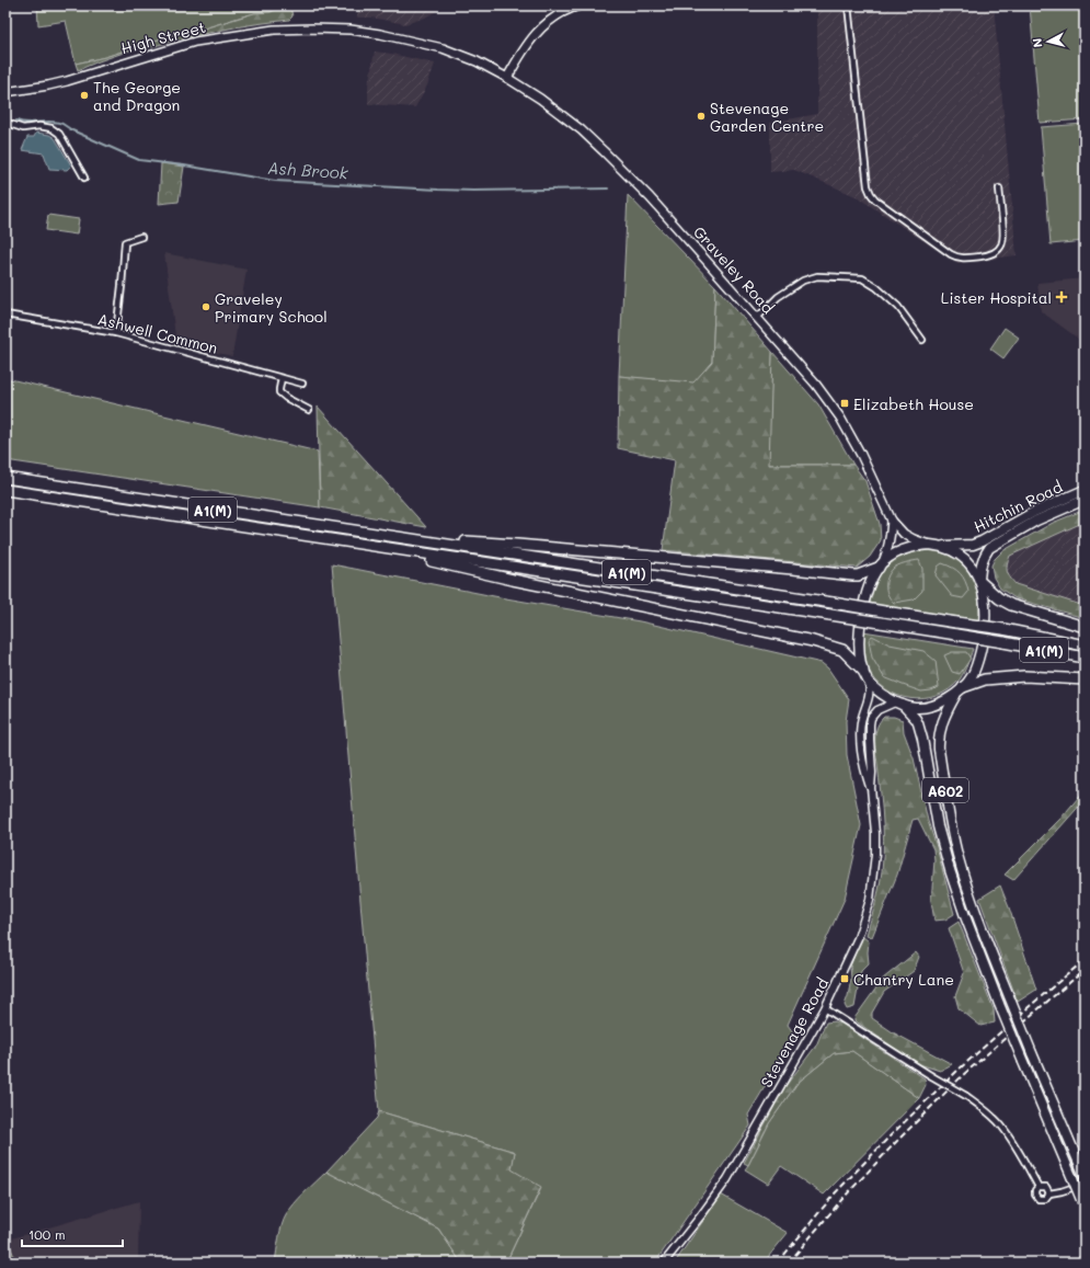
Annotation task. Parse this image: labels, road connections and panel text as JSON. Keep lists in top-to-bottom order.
{
  "streets": {
    "highway": ["A1(M)"],
    "main road": [
      "High Street",
      "Graveley Road",
      "Hitchin Road",
      "A602"
    ],
    "street": ["Ashwell Common", "Stevenage Road"]
  },
  "crossings": [
    ["High Street", "Graveley Road"],
    ["Graveley Road", "Hitchin Road"],
    ["Graveley Road", "A1(M)"],
    ["Graveley Road", "A602"],
    ["Graveley Road", "Stevenage Road"],
    ["Hitchin Road", "A1(M)"],
    ["Hitchin Road", "A602"],
    ["Hitchin Road", "Stevenage Road"],
    ["A1(M)", "A602"],
    ["A1(M)", "Stevenage Road"],
    ["A602", "Stevenage Road"]
  ],
  "water": ["Ash Brook"],
  "places": {
    "other": ["The George and Dragon", "Stevenage Garden Centre", "Graveley Primary School"],
    "health": ["Lister Hospital"],
    "transit": ["Elizabeth House", "Chantry Lane"]
  },
  "scale_bar": "100 m",
  "north": "left"
}
